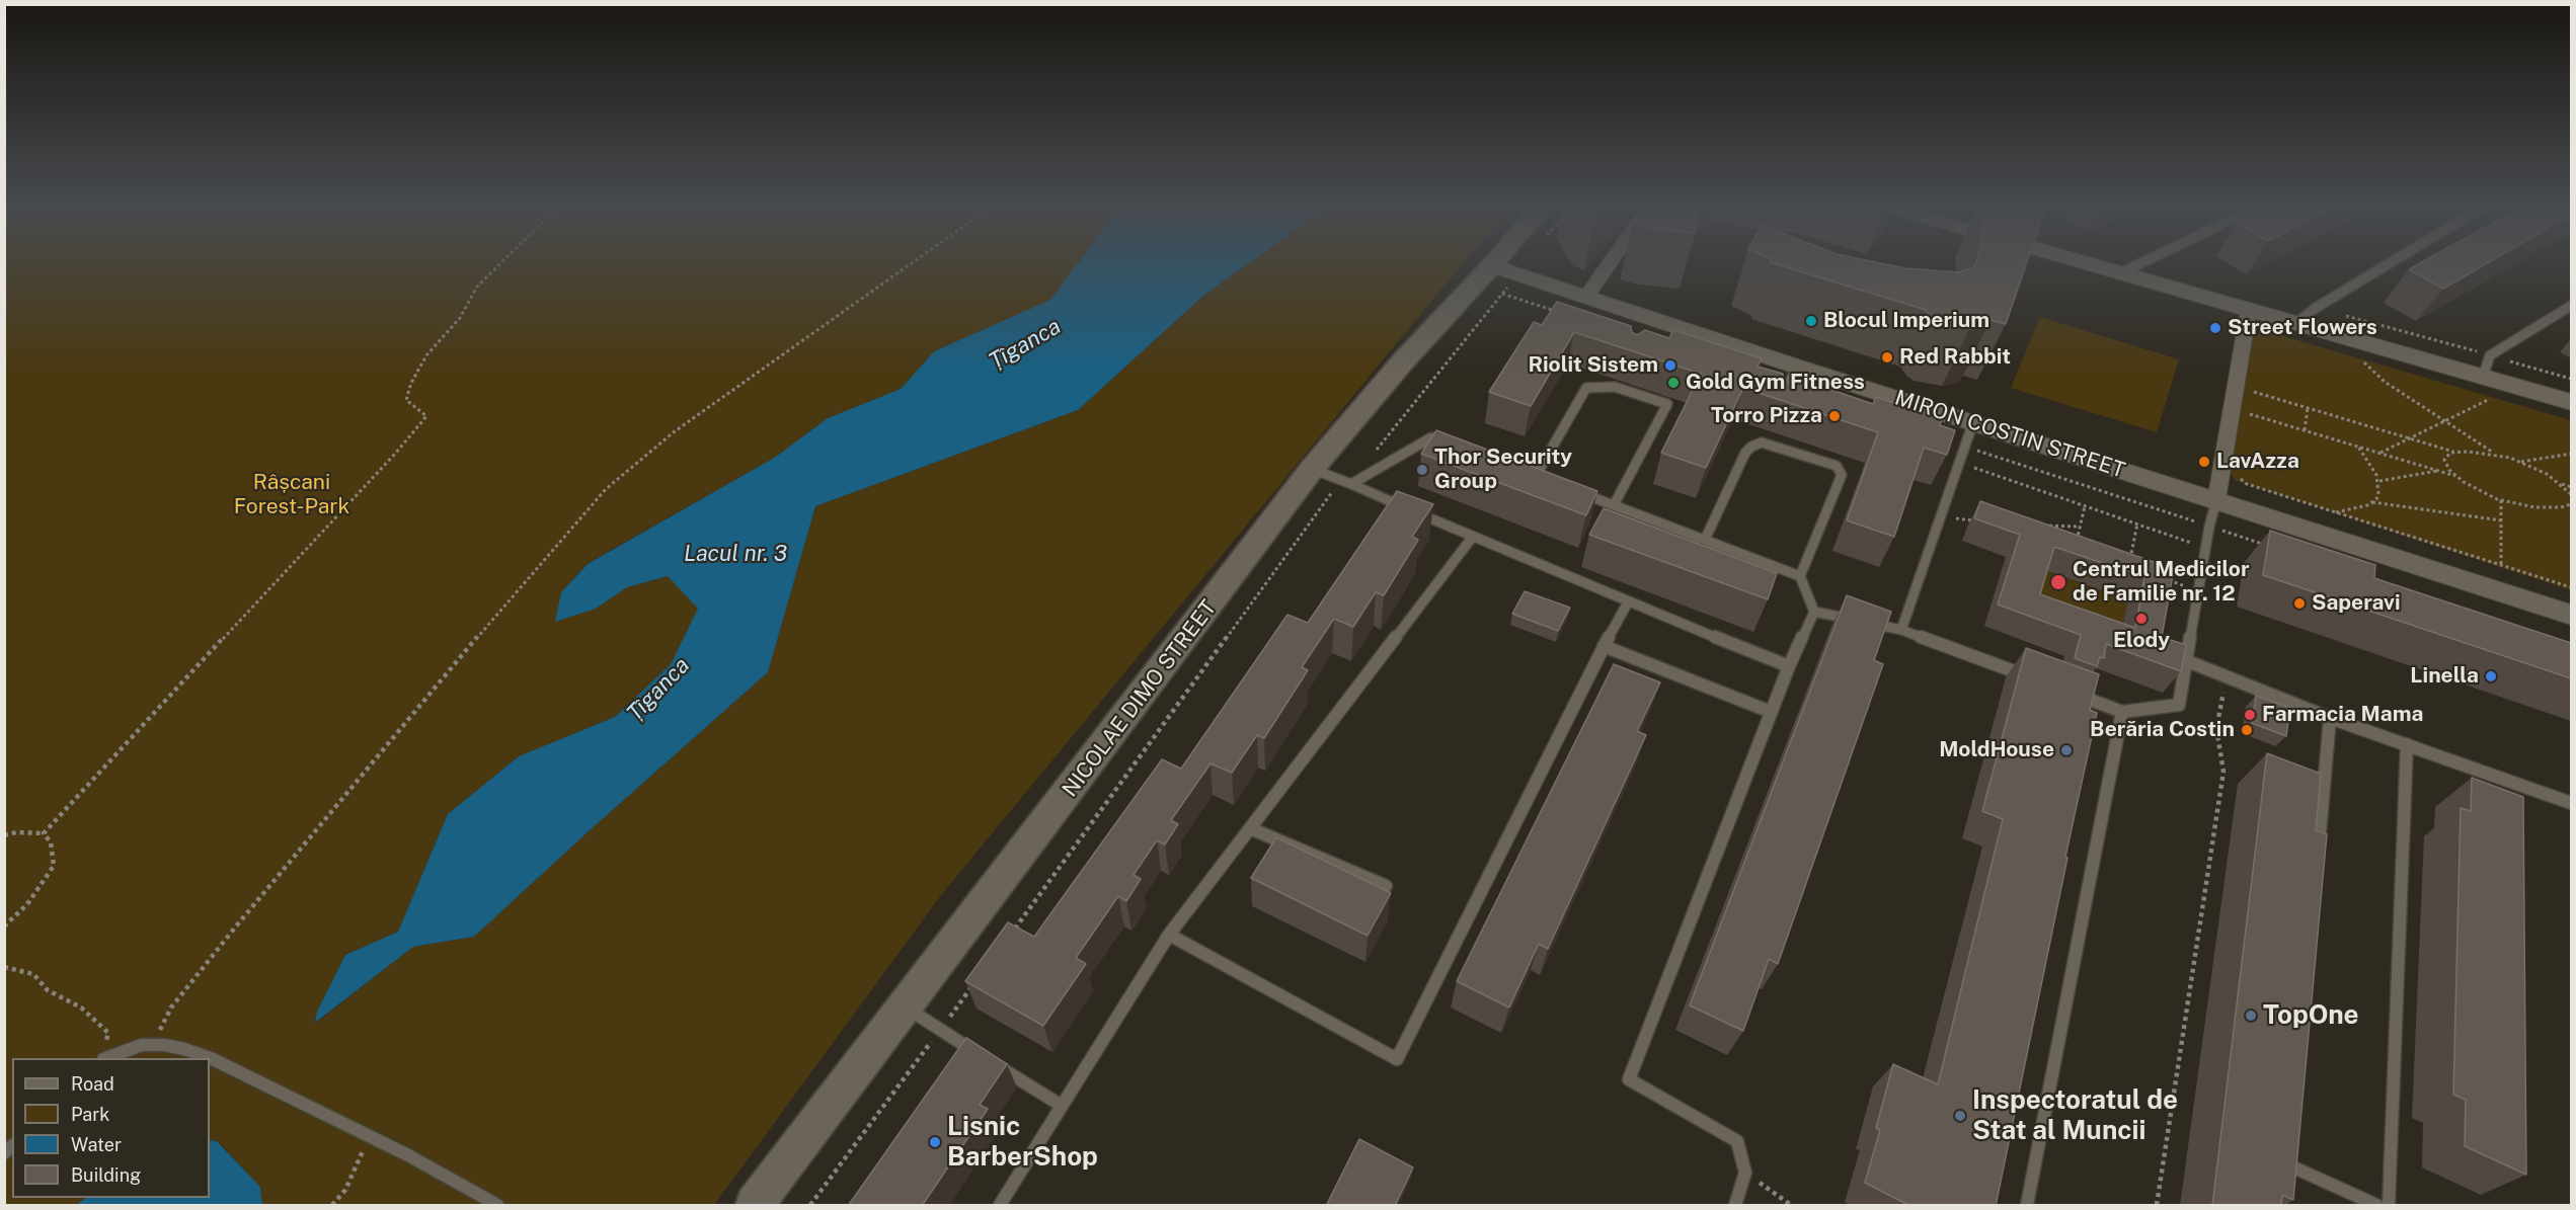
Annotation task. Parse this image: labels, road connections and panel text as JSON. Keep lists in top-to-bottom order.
{
  "streets": {
    "main road": ["NICOLAE DIMO STREET"],
    "street": ["MIRON COSTIN STREET"]
  },
  "crossings": [
    ["MIRON COSTIN STREET", "NICOLAE DIMO STREET"]
  ],
  "water": ["Țîganca", "Lacul nr. 3"],
  "parks": ["Râșcani Forest-Park"],
  "places": [
    "Blocul Imperium",
    "Street Flowers",
    "Red Rabbit",
    "Riolit Sistem",
    "Gold Gym Fitness",
    "Torro Pizza",
    "LavAzza",
    "Thor Security Group",
    "Centrul Medicilor de Familie nr. 12",
    "Saperavi",
    "Elody",
    "Linella",
    "Farmacia Mama",
    "Berăria Costin",
    "MoldHouse",
    "TopOne",
    "Inspectoratul de Stat al Muncii",
    "Lisnic BarberShop"
  ],
  "legend": [
    "Road",
    "Park",
    "Water",
    "Building"
  ]
}
